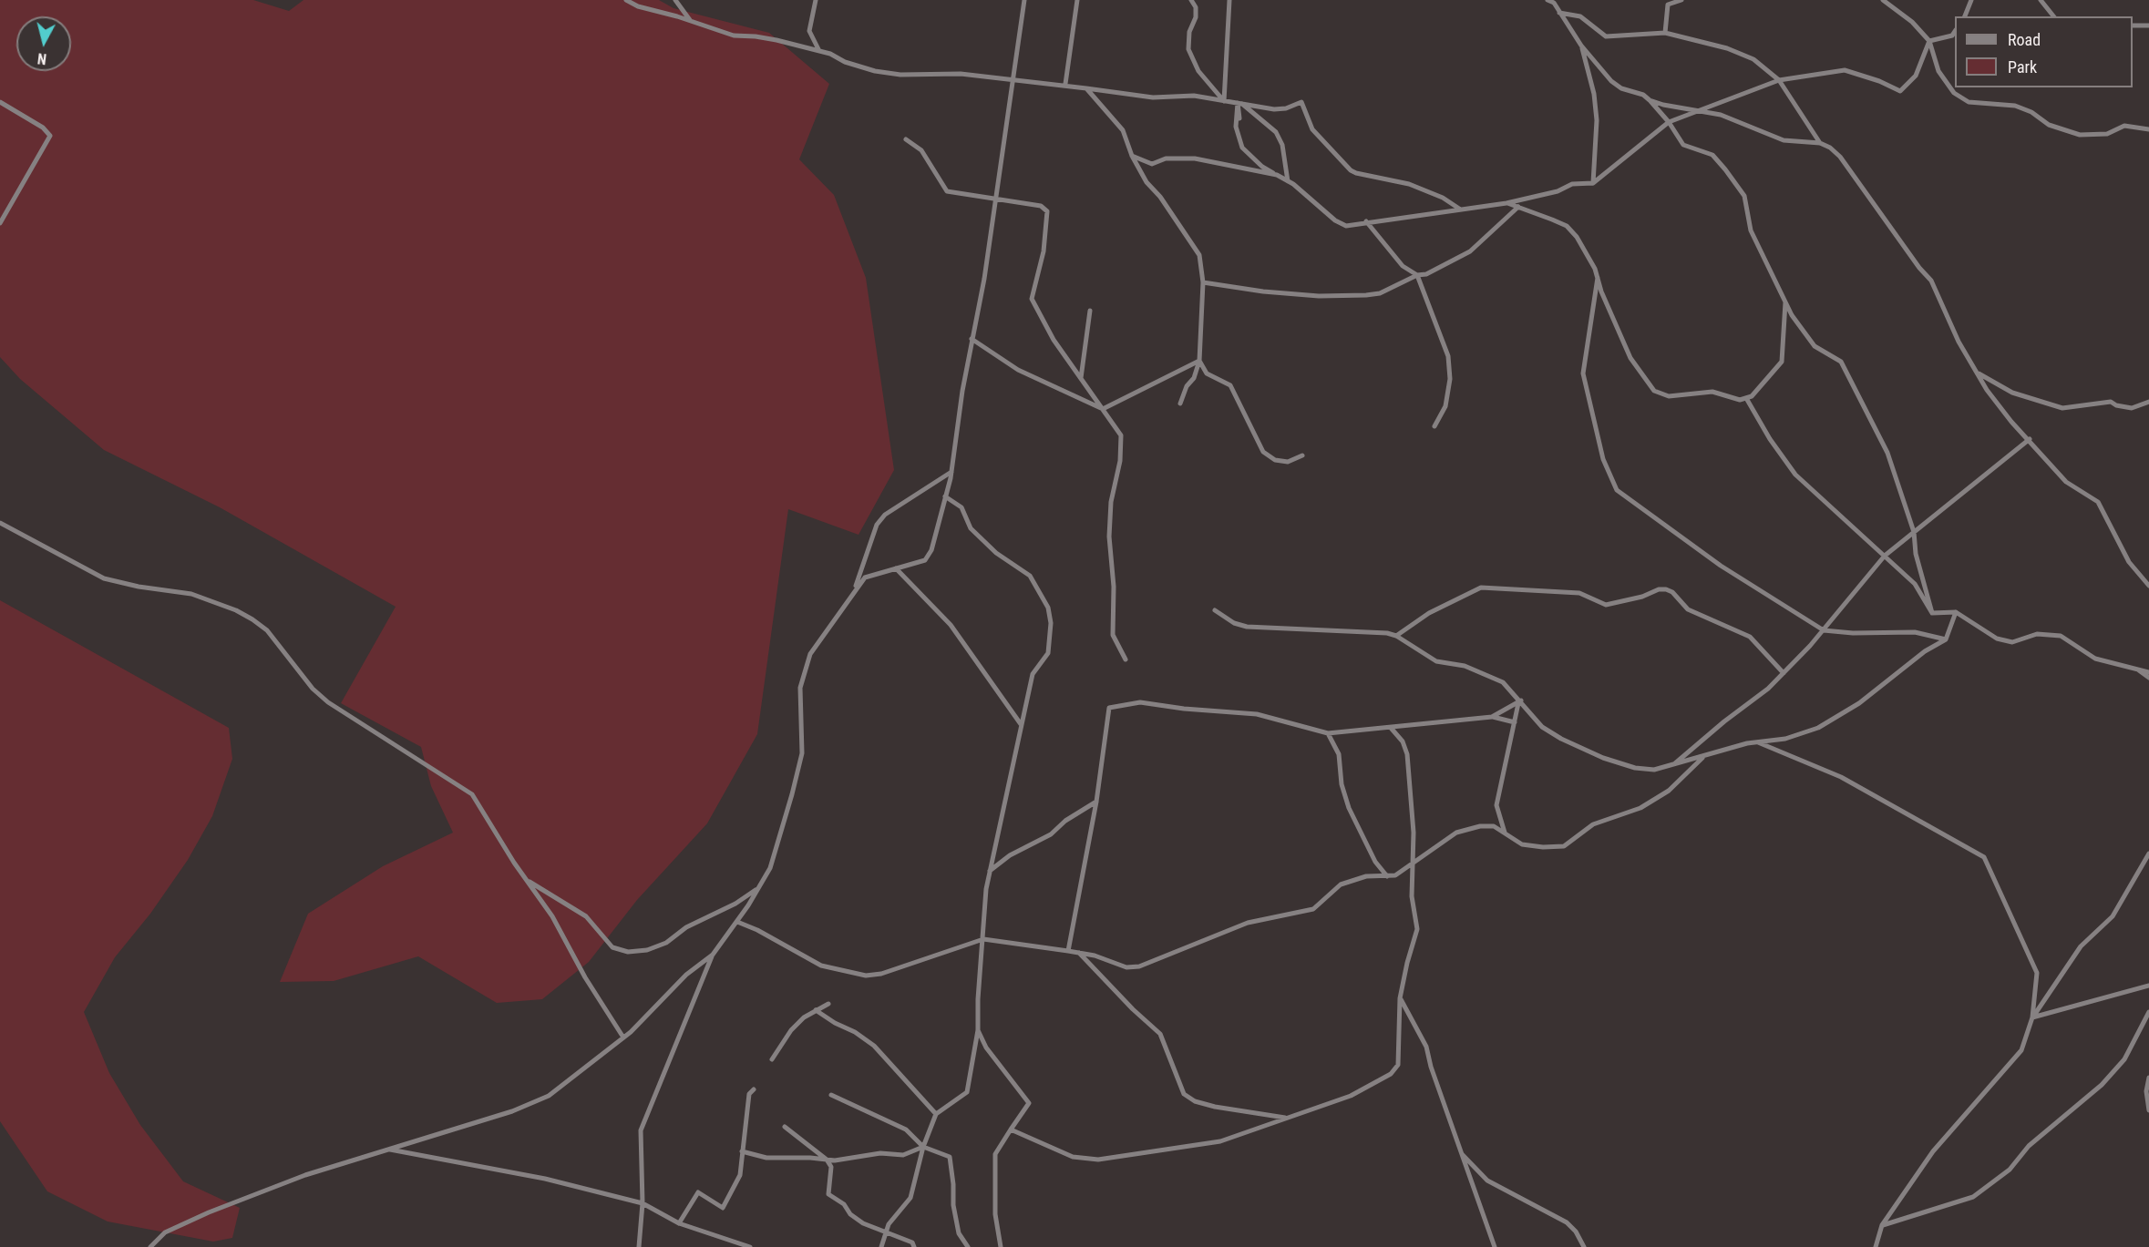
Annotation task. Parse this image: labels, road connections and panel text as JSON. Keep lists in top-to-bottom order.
{
  "legend": ["Road", "Park"],
  "north": "bottom"
}
